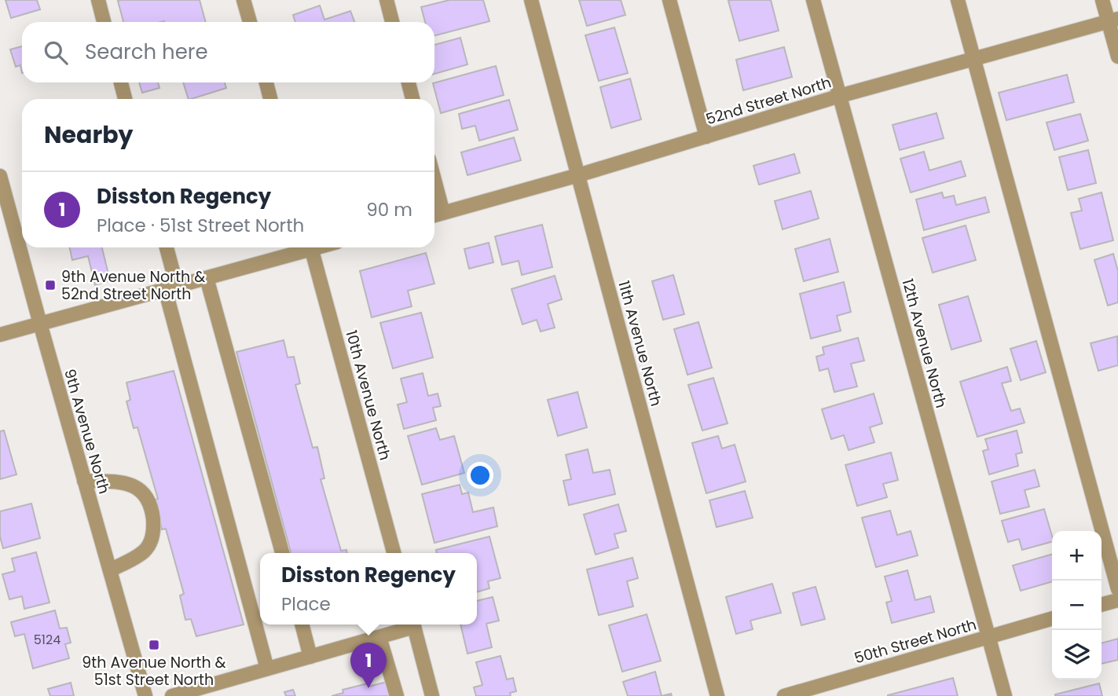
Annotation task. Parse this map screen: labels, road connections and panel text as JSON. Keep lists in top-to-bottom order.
{
  "streets": {
    "street": [
      "52nd Street North",
      "11th Avenue North",
      "12th Avenue North",
      "10th Avenue North",
      "9th Avenue North",
      "50th Street North"
    ]
  },
  "crossings": [
    ["52nd Street North", "11th Avenue North"],
    ["52nd Street North", "12th Avenue North"],
    ["12th Avenue North", "50th Street North"]
  ],
  "places": {
    "transit": ["9th Avenue North & 52nd Street North", "9th Avenue North & 51st Street North"]
  },
  "house_numbers": ["5124"],
  "page": {
    "search": "Search here",
    "heading": "Nearby",
    "list": [
      {
        "mark": "1",
        "name": "Disston Regency",
        "note": "Place · 51st Street North",
        "value": "90 m"
      }
    ],
    "map_buttons": ["+", "−"],
    "popup": ["Disston Regency", "Place"],
    "pins": "1"
  }
}
